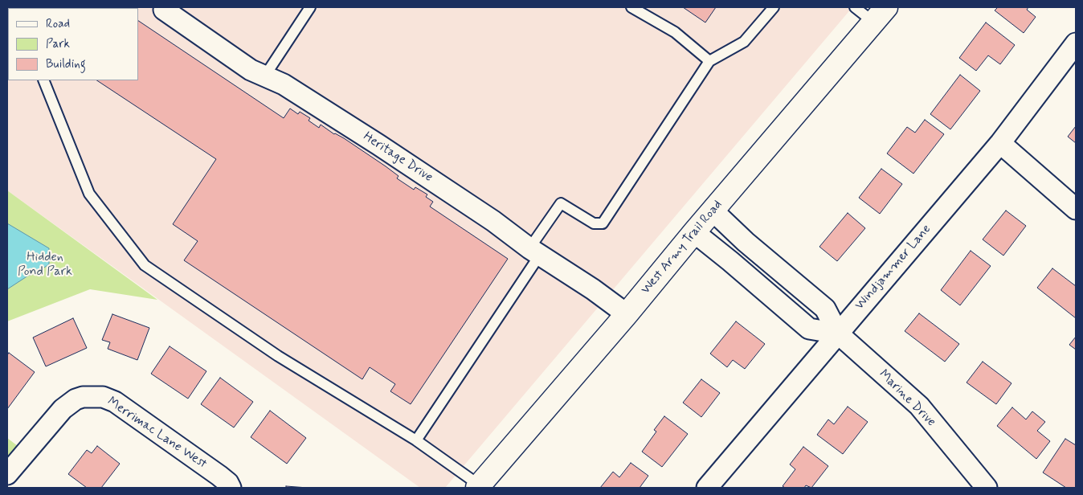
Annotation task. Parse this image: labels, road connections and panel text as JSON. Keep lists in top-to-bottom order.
{
  "streets": {
    "main road": ["West Army Trail Road"],
    "street": [
      "Heritage Drive",
      "Windjammer Lane",
      "Marine Drive",
      "Merrimac Lane West"
    ]
  },
  "crossings": [
    ["Heritage Drive", "West Army Trail Road"],
    ["West Army Trail Road", "Marine Drive"],
    ["Windjammer Lane", "Marine Drive"]
  ],
  "parks": ["Hidden Pond Park"],
  "legend": ["Road", "Park", "Building"]
}
